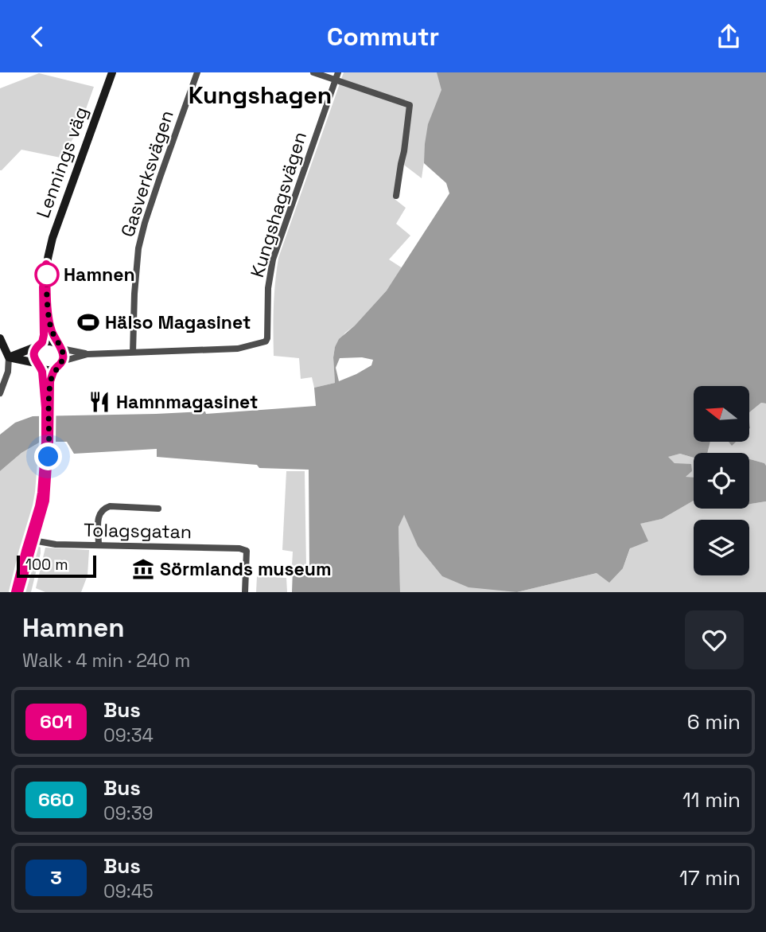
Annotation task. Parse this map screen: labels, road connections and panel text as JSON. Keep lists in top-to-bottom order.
{
  "streets": {
    "main road": ["Lennings väg"],
    "street": ["Gasverksvägen", "Kungshagsvägen", "Tolagsgatan"]
  },
  "crossings": [
    ["Gasverksvägen", "Kungshagsvägen"]
  ],
  "districts": ["Kungshagen"],
  "places": {
    "other": ["Hamnen"],
    "sports": ["Hälso Magasinet"],
    "restaurant": ["Hamnmagasinet"],
    "museum": ["Sörmlands museum"]
  },
  "lines": ["bus line 601"],
  "scale_bar": "100 m",
  "north": "left",
  "page": {
    "header": "Commutr",
    "scale": "100 m",
    "heading": ["Hamnen", "Walk · 4 min · 240 m"],
    "list": [
      {
        "mark": "601",
        "name": "Bus",
        "note": "09:34",
        "value": "6 min"
      },
      {
        "mark": "660",
        "name": "Bus",
        "note": "09:39",
        "value": "11 min"
      },
      {
        "mark": "3",
        "name": "Bus",
        "note": "09:45",
        "value": "17 min"
      }
    ]
  }
}
